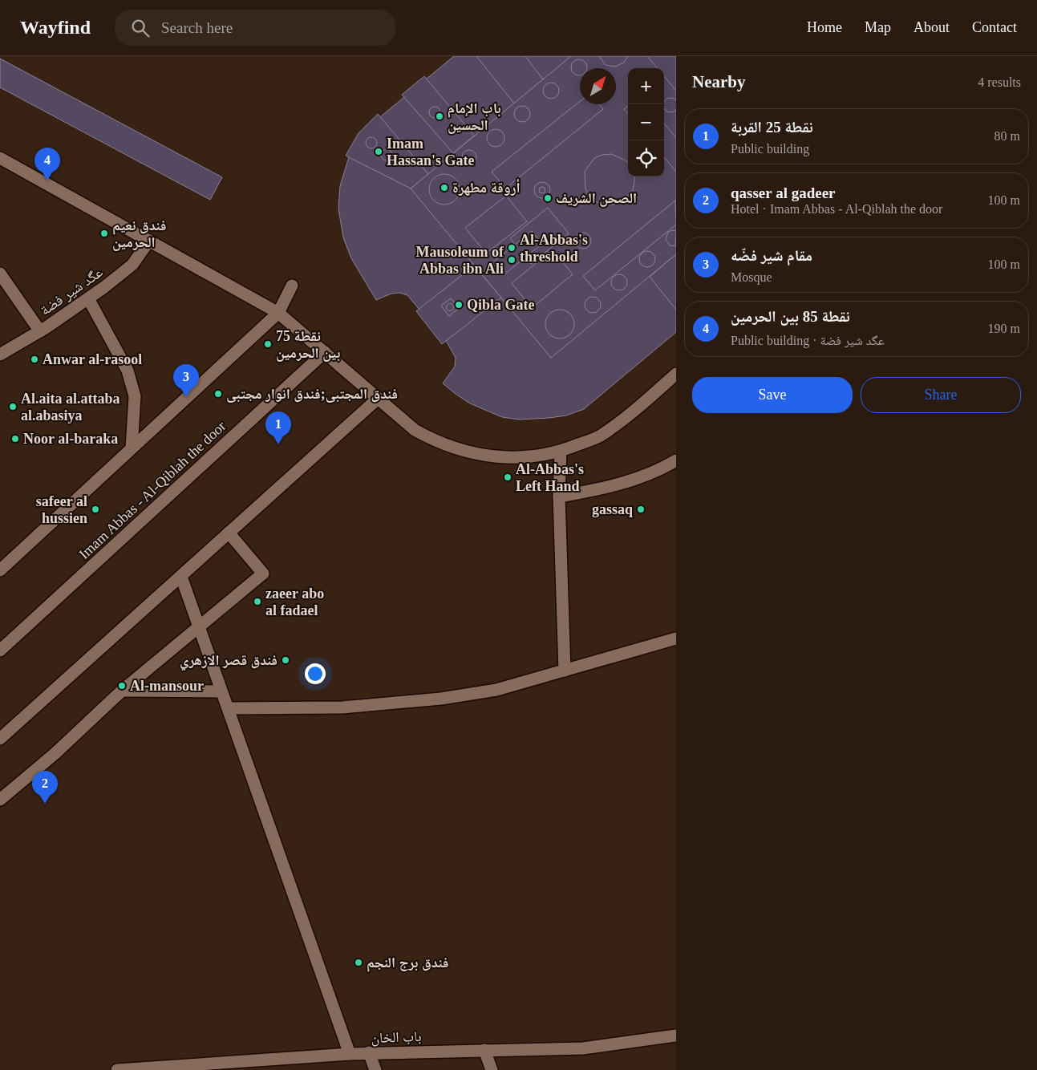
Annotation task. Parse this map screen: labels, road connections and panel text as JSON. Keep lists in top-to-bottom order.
{
  "streets": {
    "street": ["عگد شير فضة", "Imam Abbas - Al-Qiblah the door", "باب الخان"]
  },
  "places": [
    "باب الإمام الحسين",
    "Imam Hassan's Gate",
    "أروقة مطهرة",
    "الصحن الشريف",
    "فندق نعيم الحرمين",
    "Al-Abbas's threshold",
    "Mausoleum of Abbas ibn Ali",
    "Qibla Gate",
    "نقطة 75 بين الحرمين",
    "Anwar al-rasool",
    "فندق المجتبى;فندق انوار مجتبى",
    "Al.aita al.attaba al.abasiya",
    "Noor al-baraka",
    "Al-Abbas's Left Hand",
    "safeer al hussien",
    "gassaq",
    "zaeer abo al fadael",
    "فندق قصر الازهري",
    "Al-mansour",
    "فندق برج النجم"
  ],
  "north": "top right",
  "page": {
    "header": "Wayfind",
    "search": "Search here",
    "nav": [
      "Home",
      "Map",
      "About",
      "Contact"
    ],
    "heading": ["Nearby", "4 results"],
    "map_buttons": ["+", "−"],
    "list": [
      {
        "mark": "1",
        "name": "نقطة 25 القربة",
        "note": "Public building",
        "value": "80 m"
      },
      {
        "mark": "2",
        "name": "qasser al gadeer",
        "note": "Hotel · Imam Abbas - Al-Qiblah the door",
        "value": "100 m"
      },
      {
        "mark": "3",
        "name": "مقام شير فضّه",
        "note": "Mosque",
        "value": "100 m"
      },
      {
        "mark": "4",
        "name": "نقطة 85 بين الحرمين",
        "note": "Public building · عگد شير فضة",
        "value": "190 m"
      }
    ],
    "pins": [
      "4",
      "3",
      "1",
      "2"
    ],
    "buttons": ["Save", "Share"]
  }
}
